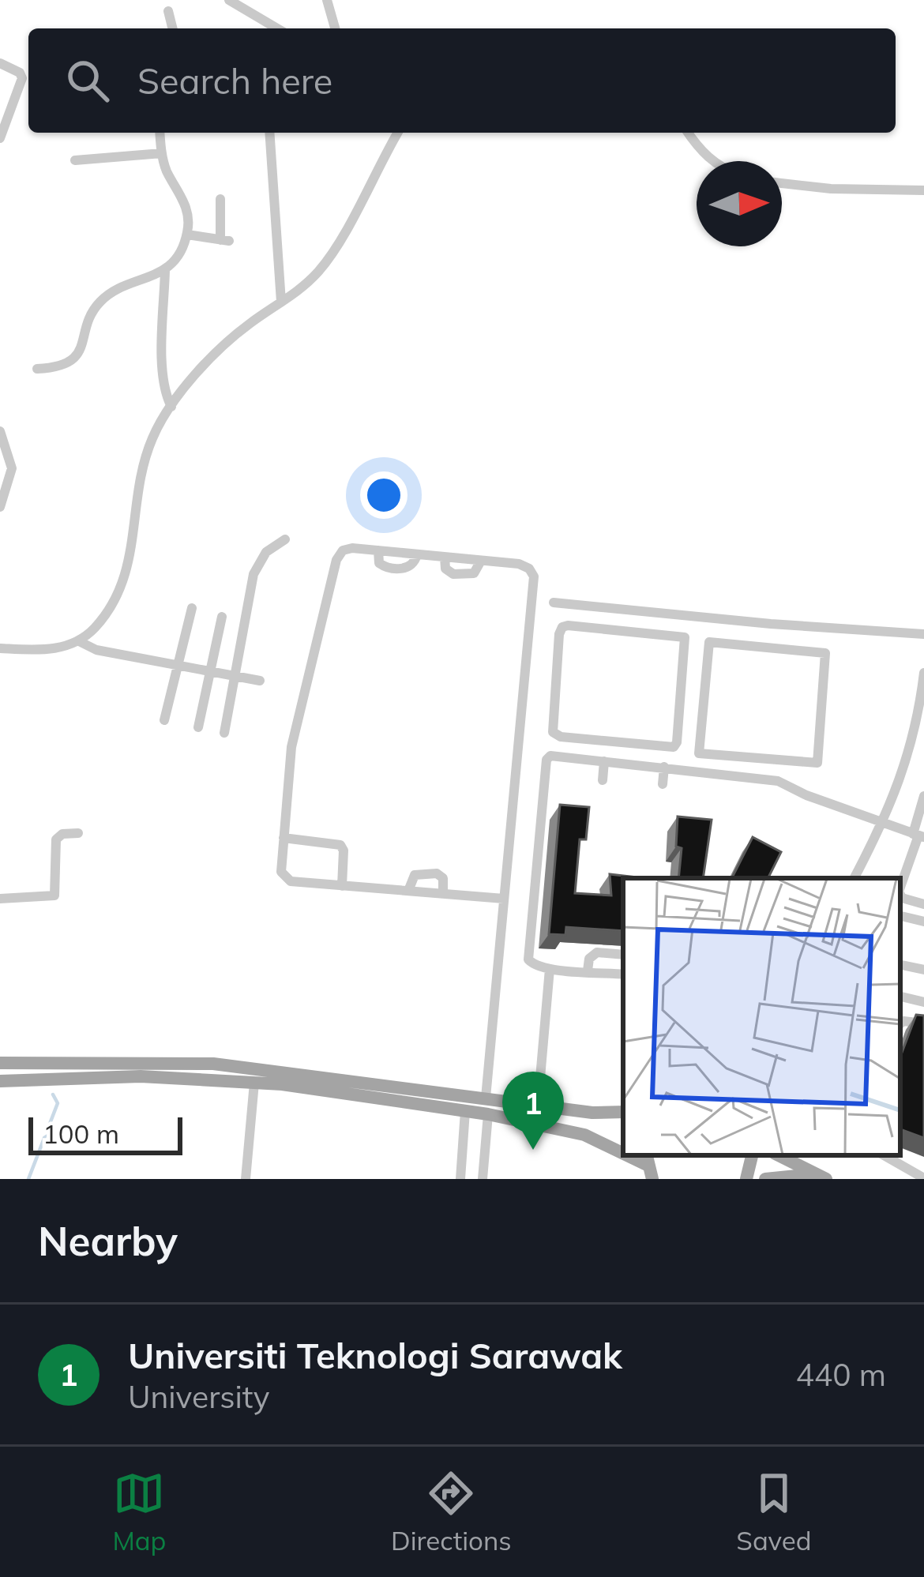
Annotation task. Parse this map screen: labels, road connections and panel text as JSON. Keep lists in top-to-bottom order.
{
  "scale_bar": "100 m",
  "north": "right",
  "page": {
    "search": "Search here",
    "pins": "1",
    "scale": "100 m",
    "heading": "Nearby",
    "list": [
      {
        "mark": "1",
        "name": "Universiti Teknologi Sarawak",
        "note": "University",
        "value": "440 m"
      }
    ],
    "nav": ["Map", "Directions", "Saved"]
  }
}
